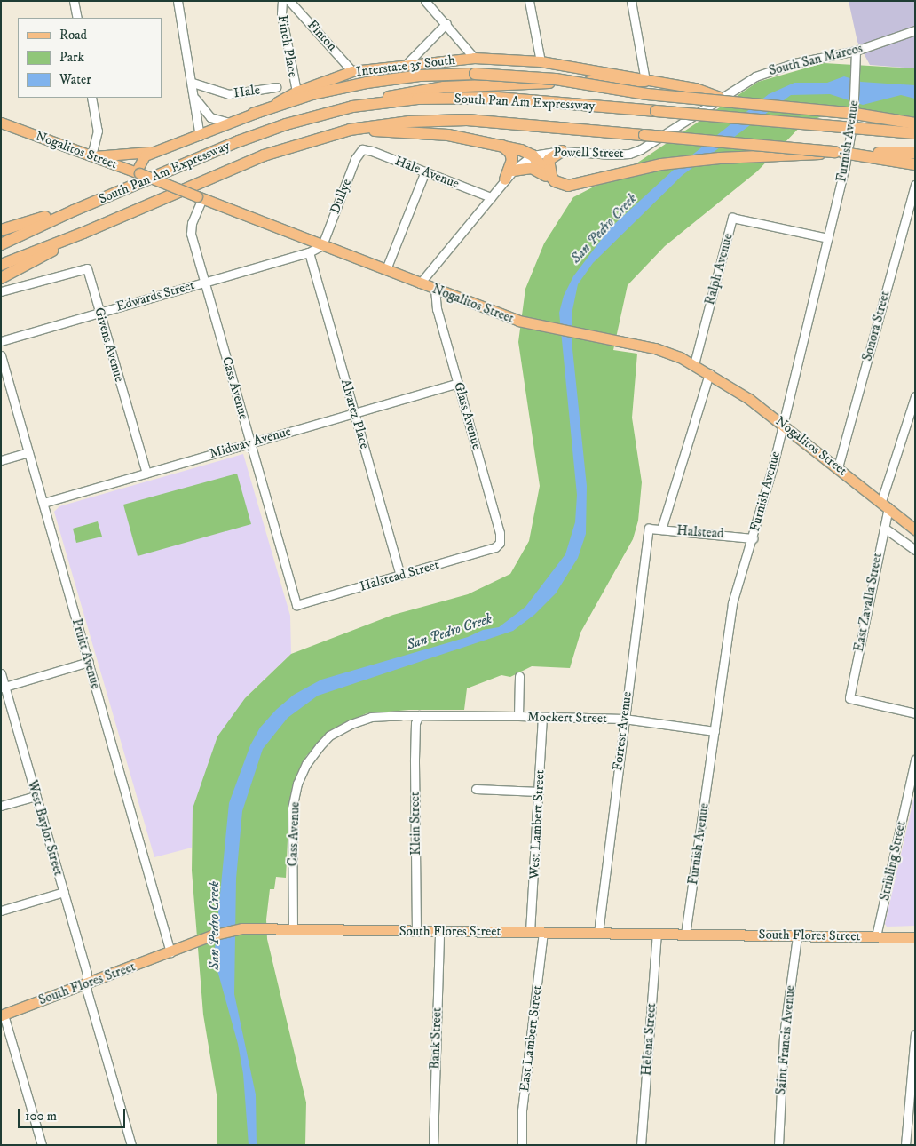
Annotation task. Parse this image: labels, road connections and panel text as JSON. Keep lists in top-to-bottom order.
{
  "streets": {
    "highway": ["South Pan Am Expressway"],
    "main road": ["Interstate 35 South", "Nogalitos Street", "South Flores Street"],
    "street": [
      "Finton",
      "Finch Place",
      "South San Marcos",
      "Hale",
      "Furnish Avenue",
      "Powell Street",
      "Hale Avenue",
      "Dullye",
      "Ralph Avenue",
      "Edwards Street",
      "Sonora Street",
      "Givens Avenue",
      "Cass Avenue",
      "Alvarez Place",
      "Glass Avenue",
      "Midway Avenue",
      "Halstead",
      "Halstead Street",
      "East Zavalla Street",
      "Pruitt Avenue",
      "Mockert Street",
      "Forrest Avenue",
      "Klein Street",
      "West Lambert Street",
      "West Baylor Street",
      "Stribling Street",
      "Bank Street",
      "East Lambert Street",
      "Helena Street",
      "Saint Francis Avenue"
    ]
  },
  "crossings": [
    ["Finton", "Interstate 35 South"],
    ["Finch Place", "Interstate 35 South"],
    ["South San Marcos", "Interstate 35 South"],
    ["South San Marcos", "Furnish Avenue"],
    ["South San Marcos", "Powell Street"],
    ["Interstate 35 South", "Nogalitos Street"],
    ["Interstate 35 South", "Powell Street"],
    ["Furnish Avenue", "Nogalitos Street"],
    ["Furnish Avenue", "Ralph Avenue"],
    ["Furnish Avenue", "Halstead"],
    ["Furnish Avenue", "Mockert Street"],
    ["Furnish Avenue", "South Flores Street"],
    ["Nogalitos Street", "Powell Street"],
    ["Nogalitos Street", "Dullye"],
    ["Nogalitos Street", "Ralph Avenue"],
    ["Nogalitos Street", "Edwards Street"],
    ["Nogalitos Street", "Sonora Street"],
    ["Nogalitos Street", "Cass Avenue"],
    ["Nogalitos Street", "Glass Avenue"],
    ["Nogalitos Street", "East Zavalla Street"],
    ["Powell Street", "Hale Avenue"],
    ["Hale Avenue", "Dullye"],
    ["Dullye", "Edwards Street"],
    ["Edwards Street", "Givens Avenue"],
    ["Edwards Street", "Cass Avenue"],
    ["Edwards Street", "Alvarez Place"],
    ["Givens Avenue", "Midway Avenue"],
    ["Cass Avenue", "Midway Avenue"],
    ["Cass Avenue", "Halstead Street"],
    ["Cass Avenue", "Mockert Street"],
    ["Cass Avenue", "Klein Street"],
    ["Cass Avenue", "South Flores Street"],
    ["Alvarez Place", "Midway Avenue"],
    ["Alvarez Place", "Halstead Street"],
    ["Glass Avenue", "Midway Avenue"],
    ["Glass Avenue", "Halstead Street"],
    ["Midway Avenue", "Pruitt Avenue"],
    ["Halstead", "Forrest Avenue"],
    ["Pruitt Avenue", "South Flores Street"],
    ["Mockert Street", "Forrest Avenue"],
    ["Mockert Street", "Klein Street"],
    ["Mockert Street", "West Lambert Street"],
    ["Forrest Avenue", "South Flores Street"],
    ["Klein Street", "South Flores Street"],
    ["West Lambert Street", "South Flores Street"],
    ["West Baylor Street", "South Flores Street"],
    ["Stribling Street", "South Flores Street"],
    ["South Flores Street", "Bank Street"],
    ["South Flores Street", "East Lambert Street"],
    ["South Flores Street", "Helena Street"],
    ["South Flores Street", "Saint Francis Avenue"]
  ],
  "water": ["San Pedro Creek"],
  "legend": ["Road", "Park", "Water"],
  "scale_bar": "100 m"
}
